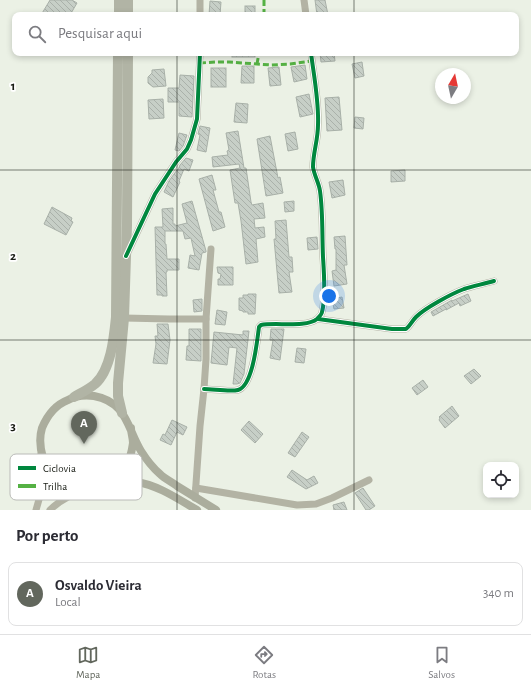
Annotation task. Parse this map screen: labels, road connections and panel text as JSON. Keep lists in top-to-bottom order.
{
  "legend": ["Ciclovia", "Trilha"],
  "north": "top",
  "page": {
    "search": "Pesquisar aqui",
    "pins": "A",
    "heading": "Por perto",
    "list": [
      {
        "mark": "A",
        "name": "Osvaldo Vieira",
        "note": "Local",
        "value": "340 m"
      }
    ],
    "nav": ["Mapa", "Rotas", "Salvos"]
  },
  "grid": {
    "rows": ["1", "2", "3"]
  }
}
